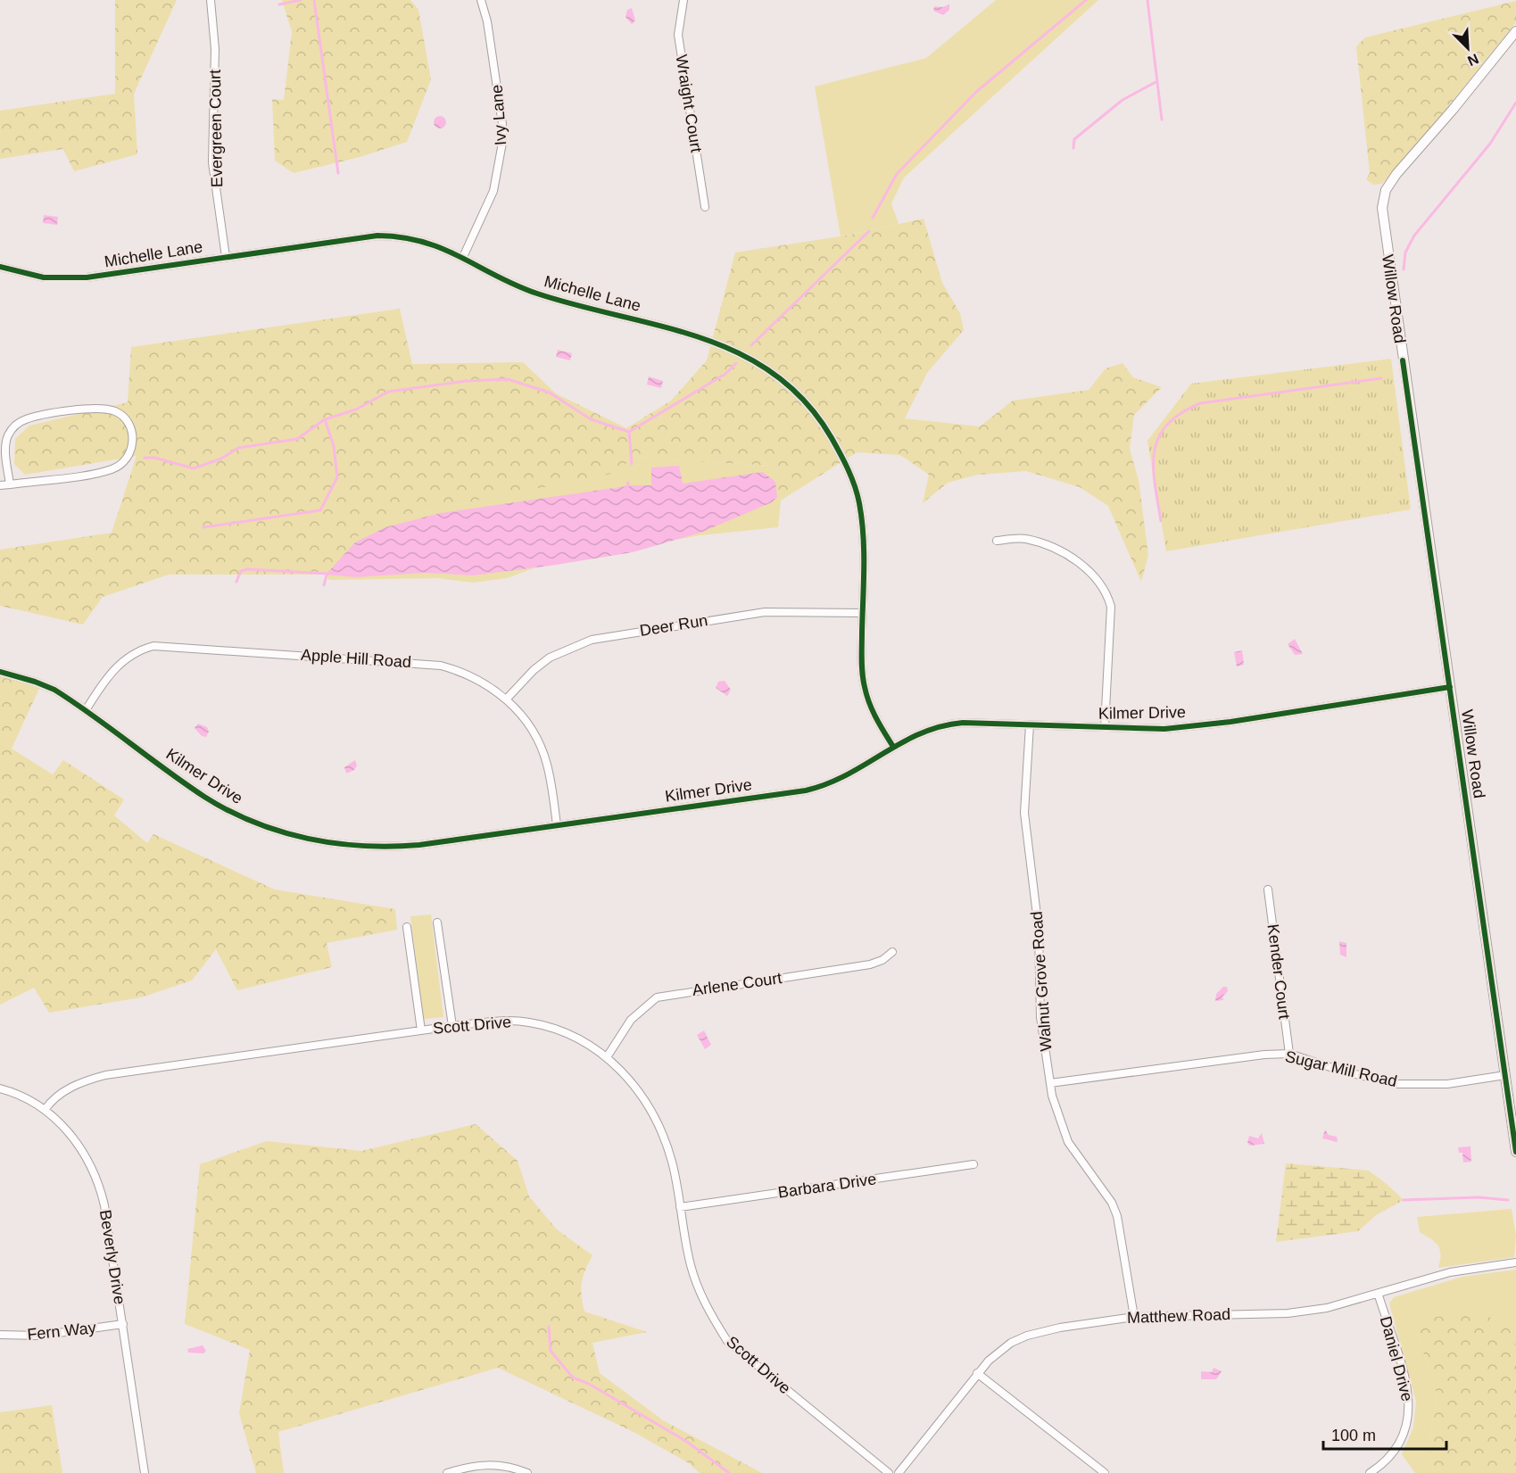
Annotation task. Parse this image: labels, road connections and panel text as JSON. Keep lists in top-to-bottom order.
{
  "streets": {
    "street": [
      "Wraight Court",
      "Ivy Lane",
      "Evergreen Court",
      "Michelle Lane",
      "Willow Road",
      "Deer Run",
      "Apple Hill Road",
      "Kilmer Drive",
      "Kender Court",
      "Walnut Grove Road",
      "Arlene Court",
      "Scott Drive",
      "Sugar Mill Road",
      "Barbara Drive",
      "Beverly Drive",
      "Matthew Road",
      "Fern Way",
      "Daniel Drive"
    ]
  },
  "crossings": [
    ["Ivy Lane", "Michelle Lane"],
    ["Evergreen Court", "Michelle Lane"],
    ["Michelle Lane", "Deer Run"],
    ["Michelle Lane", "Kilmer Drive"],
    ["Willow Road", "Kilmer Drive"],
    ["Willow Road", "Sugar Mill Road"],
    ["Deer Run", "Apple Hill Road"],
    ["Apple Hill Road", "Kilmer Drive"],
    ["Kilmer Drive", "Walnut Grove Road"],
    ["Kender Court", "Sugar Mill Road"],
    ["Walnut Grove Road", "Sugar Mill Road"],
    ["Walnut Grove Road", "Matthew Road"],
    ["Arlene Court", "Scott Drive"],
    ["Scott Drive", "Barbara Drive"],
    ["Scott Drive", "Beverly Drive"],
    ["Beverly Drive", "Fern Way"],
    ["Matthew Road", "Daniel Drive"]
  ],
  "scale_bar": "100 m",
  "north": "bottom right"
}
